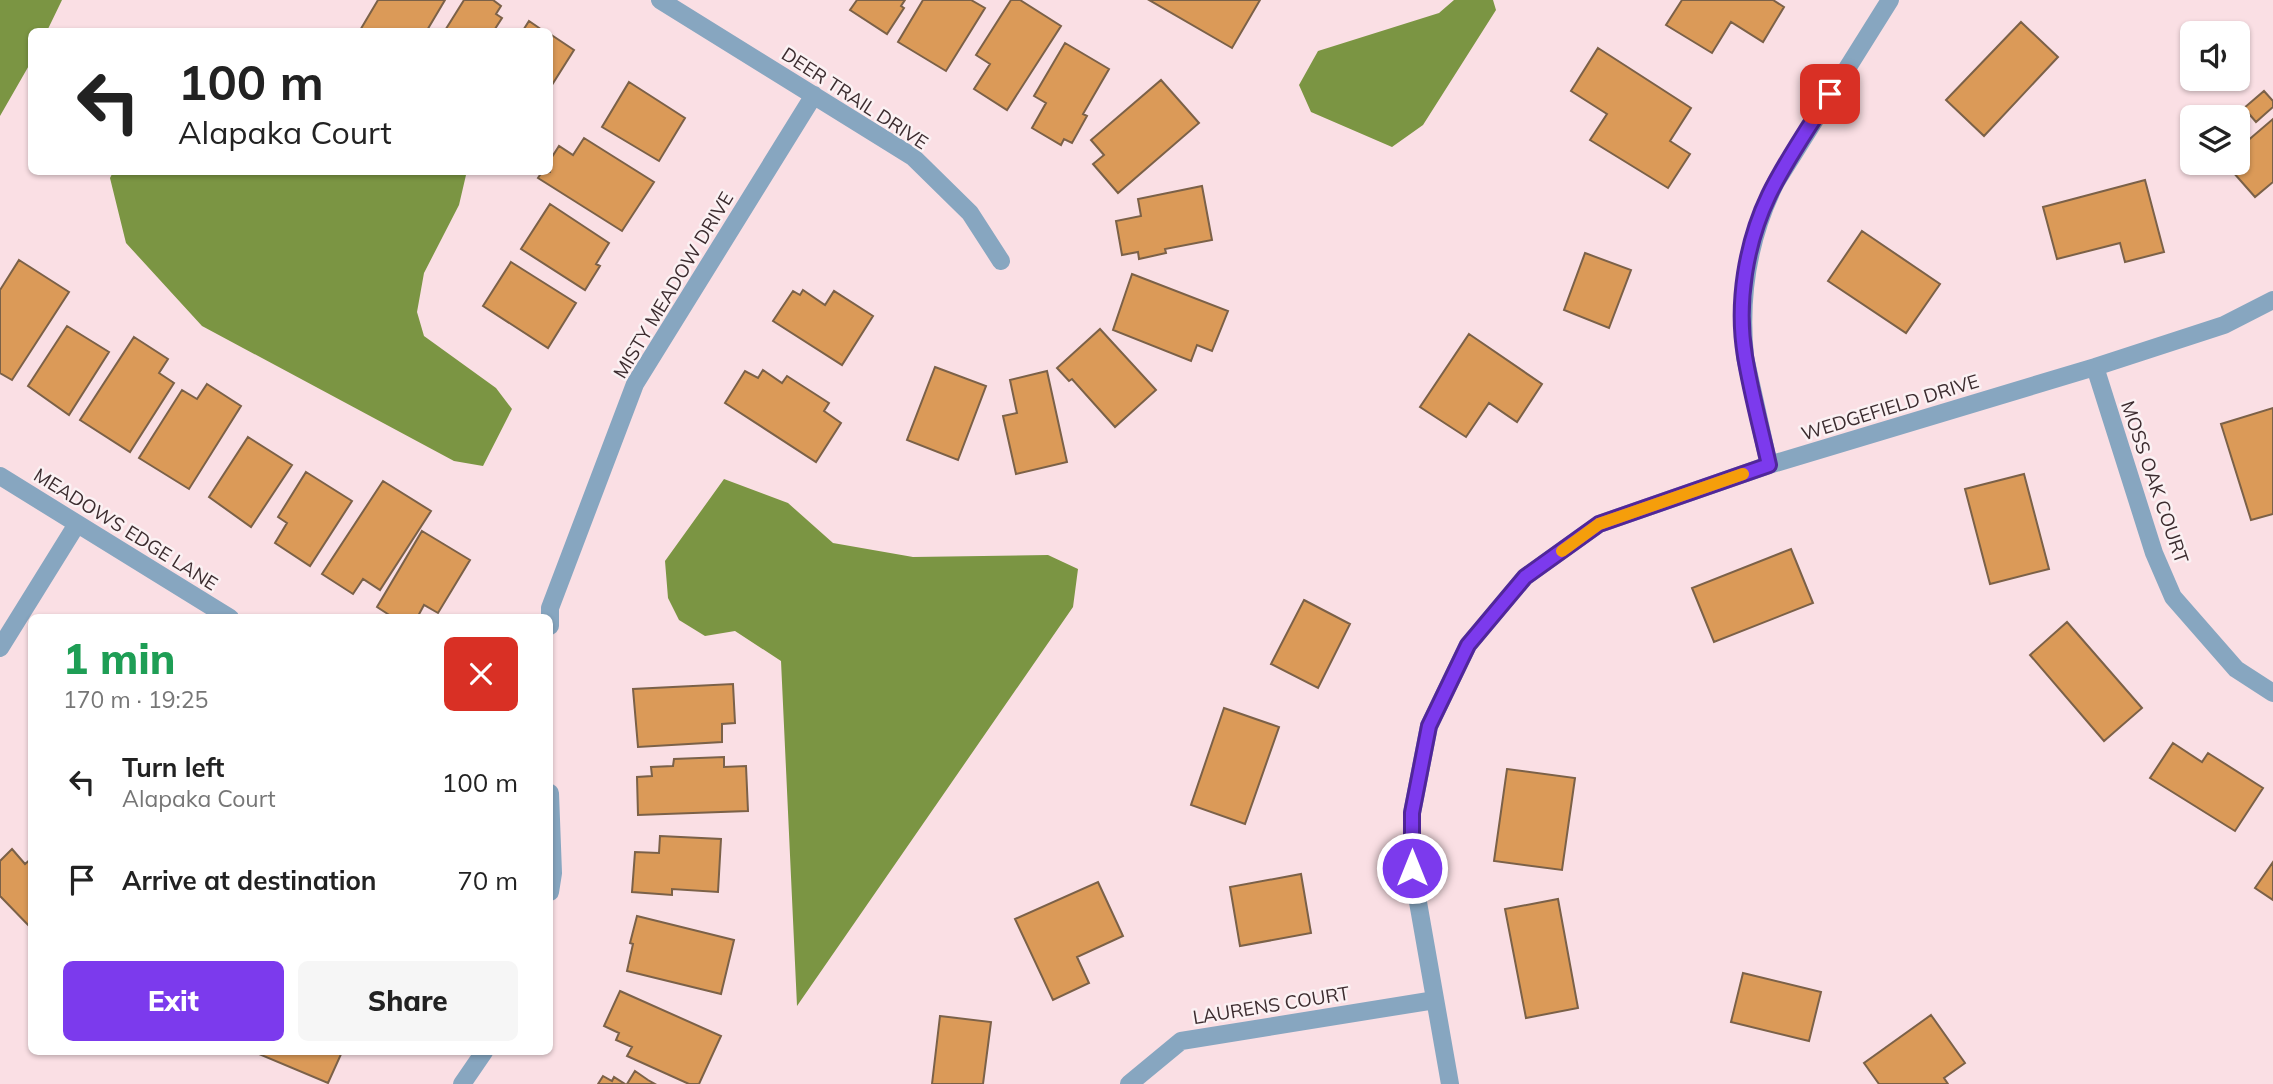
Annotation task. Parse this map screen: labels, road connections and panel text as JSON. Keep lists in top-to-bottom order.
{
  "streets": {
    "street": [
      "DEER TRAIL DRIVE",
      "MISTY MEADOW DRIVE",
      "WEDGEFIELD DRIVE",
      "MOSS OAK COURT",
      "MEADOWS EDGE LANE",
      "LAURENS COURT"
    ]
  },
  "crossings": [
    ["DEER TRAIL DRIVE", "MISTY MEADOW DRIVE"],
    ["WEDGEFIELD DRIVE", "MOSS OAK COURT"],
    ["WEDGEFIELD DRIVE", "LAURENS COURT"]
  ],
  "page": {
    "turn": ["100 m", "Alapaka Court"],
    "heading": ["1 min", "170 m · 19:25"],
    "list": [
      {
        "name": "Turn left",
        "note": "Alapaka Court",
        "value": "100 m"
      },
      {
        "name": "Arrive at destination",
        "value": "70 m"
      }
    ],
    "buttons": ["Exit", "Share"]
  }
}
